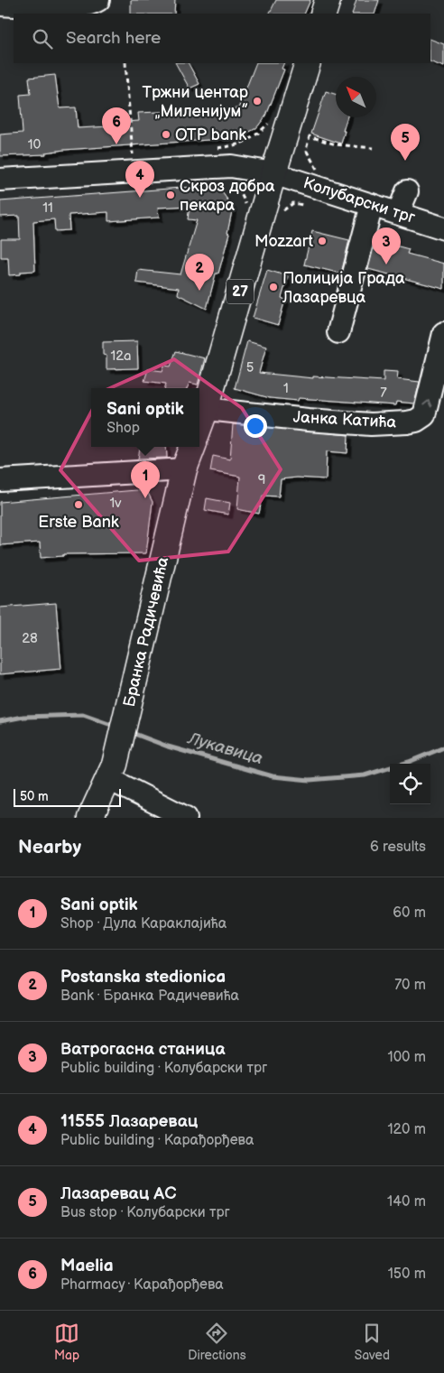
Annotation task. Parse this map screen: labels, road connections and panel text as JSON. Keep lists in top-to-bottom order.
{
  "streets": {
    "main road": ["27", "Бранка Радичевића"],
    "street": ["Колубарски трг", "Јанка Катића"]
  },
  "crossings": [
    ["Колубарски трг", "27"],
    ["27", "Јанка Катића"]
  ],
  "one_way": ["Јанка Катића"],
  "water": ["Лукавица"],
  "places": [
    "Тржни центар „Миленијум”",
    "OTP bank",
    "Скроз добра пекара",
    "Mozzart",
    "Полиција Града Лазаревца",
    "Erste Bank"
  ],
  "house_numbers": [
    "10",
    "11",
    "12a",
    "5",
    "1",
    "7",
    "9",
    "1v",
    "28"
  ],
  "scale_bar": "50 m",
  "north": "top left",
  "page": {
    "search": "Search here",
    "pins": [
      "6",
      "5",
      "4",
      "3",
      "2",
      "1"
    ],
    "popup": ["Sani optik", "Shop"],
    "scale": "50 m",
    "heading": ["Nearby", "6 results"],
    "list": [
      {
        "mark": "1",
        "name": "Sani optik",
        "note": "Shop · Дула Караклајића",
        "value": "60 m"
      },
      {
        "mark": "2",
        "name": "Postanska stedionica",
        "note": "Bank · Бранка Радичевића",
        "value": "70 m"
      },
      {
        "mark": "3",
        "name": "Ватрогасна станица",
        "note": "Public building · Колубарски трг",
        "value": "100 m"
      },
      {
        "mark": "4",
        "name": "11555 Лазаревац",
        "note": "Public building · Карађорђева",
        "value": "120 m"
      },
      {
        "mark": "5",
        "name": "Лазаревац АС",
        "note": "Bus stop · Колубарски трг",
        "value": "140 m"
      },
      {
        "mark": "6",
        "name": "Maelia",
        "note": "Pharmacy · Карађорђева",
        "value": "150 m"
      }
    ],
    "nav": ["Map", "Directions", "Saved"]
  }
}
